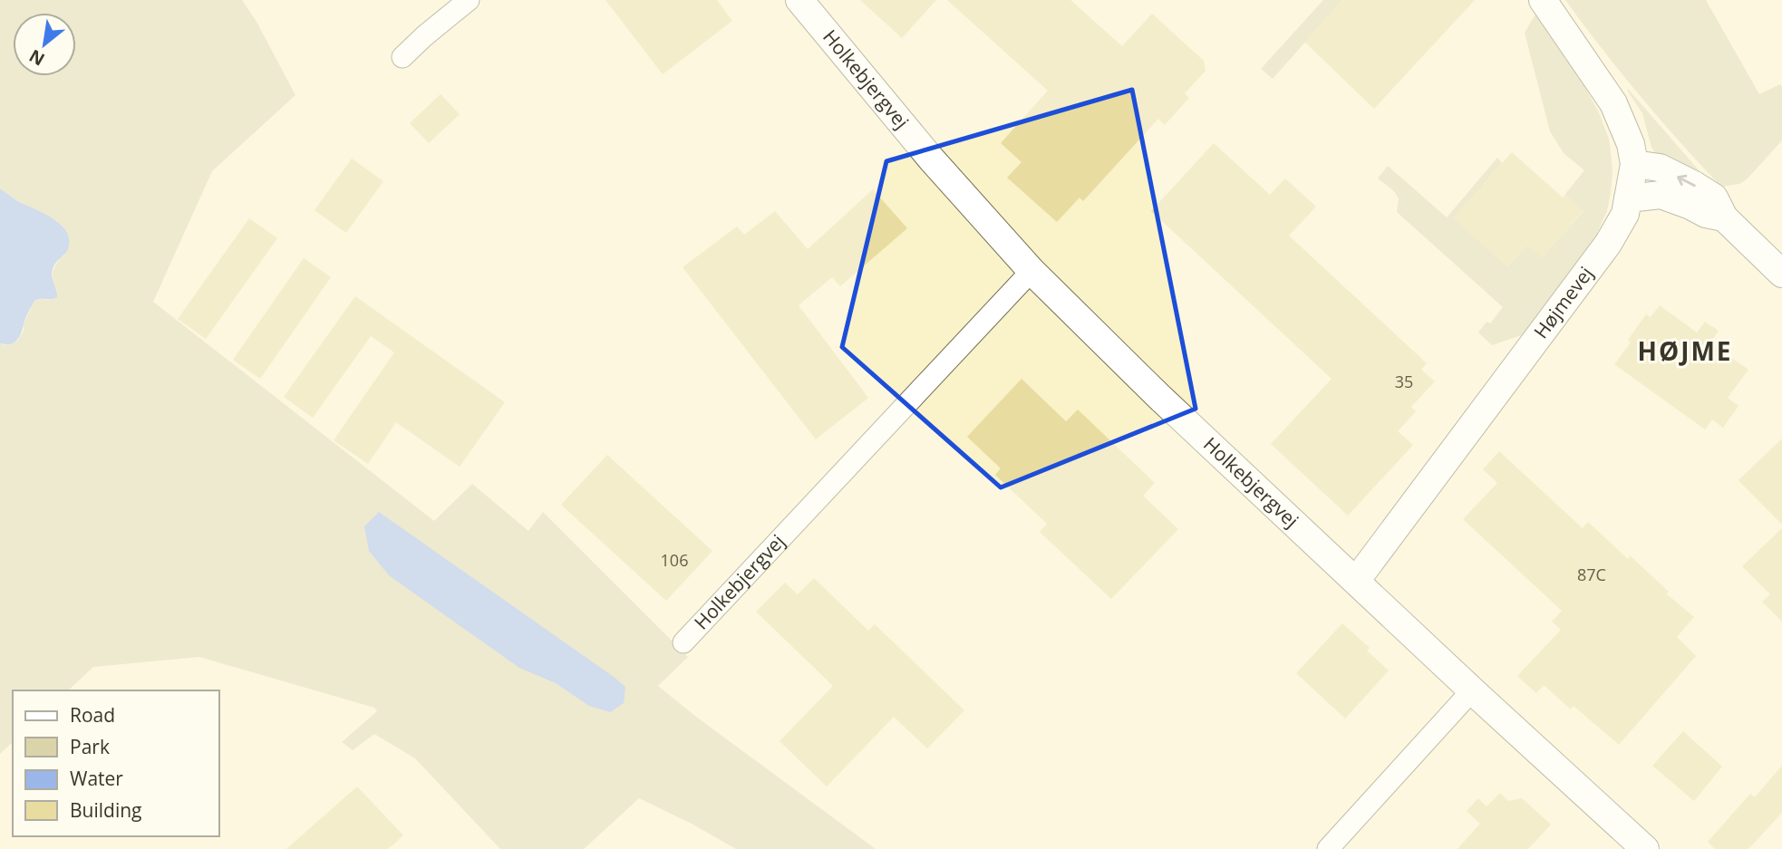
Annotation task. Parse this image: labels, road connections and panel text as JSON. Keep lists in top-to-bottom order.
{
  "streets": {
    "street": ["Holkebjergvej", "Højmevej"]
  },
  "crossings": [
    ["Holkebjergvej", "Højmevej"]
  ],
  "districts": ["HØJME"],
  "house_numbers": ["35", "106", "87C"],
  "legend": [
    "Road",
    "Park",
    "Water",
    "Building"
  ],
  "north": "bottom left"
}
